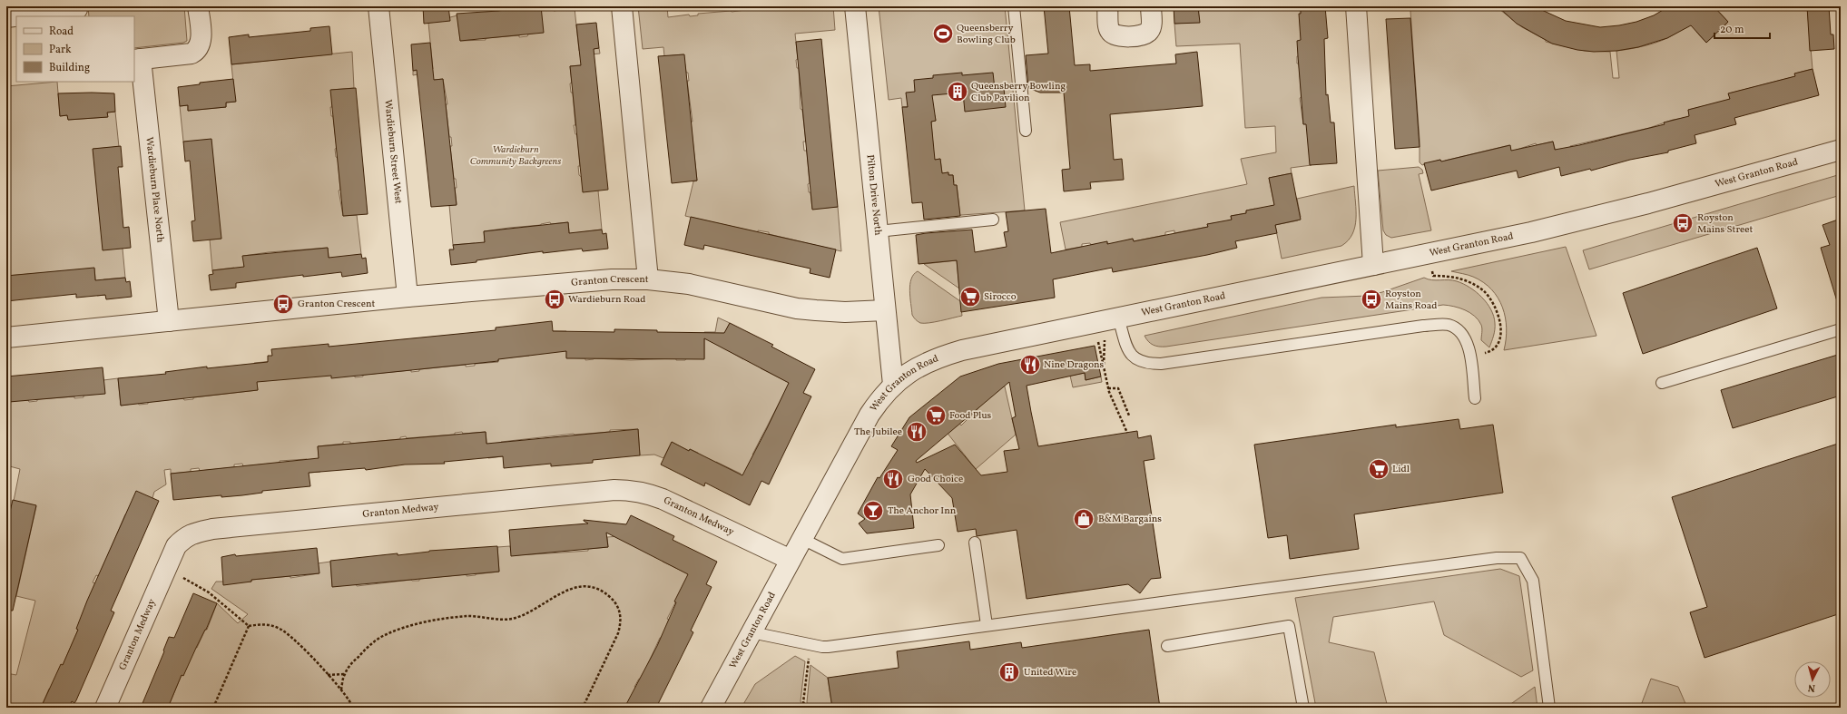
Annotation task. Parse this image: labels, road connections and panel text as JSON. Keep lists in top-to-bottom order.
{
  "streets": {
    "street": [
      "Wardieburn Street West",
      "West Granton Road",
      "Wardieburn Place North",
      "Pilton Drive North",
      "Granton Crescent",
      "Granton Medway"
    ]
  },
  "crossings": [
    ["Wardieburn Street West", "Granton Crescent"],
    ["West Granton Road", "Pilton Drive North"],
    ["West Granton Road", "Granton Medway"],
    ["Wardieburn Place North", "Granton Crescent"],
    ["Pilton Drive North", "Granton Crescent"]
  ],
  "parks": ["Wardieburn Community Backgreens"],
  "places": {
    "sports": ["Queensberry Bowling Club"],
    "building": ["Queensberry Bowling Club Pavilion", "United Wire"],
    "bus stop": [
      "Royston Mains Street",
      "Wardieburn Road",
      "Royston Mains Road",
      "Granton Crescent"
    ],
    "supermarket": ["Sirocco", "Food Plus", "Lidl"],
    "restaurant": ["Nine Dragons", "The Jubilee", "Good Choice"],
    "bar": ["The Anchor Inn"],
    "shop": ["B&M Bargains"]
  },
  "legend": ["Road", "Park", "Building"],
  "scale_bar": "20 m",
  "north": "bottom"
}
